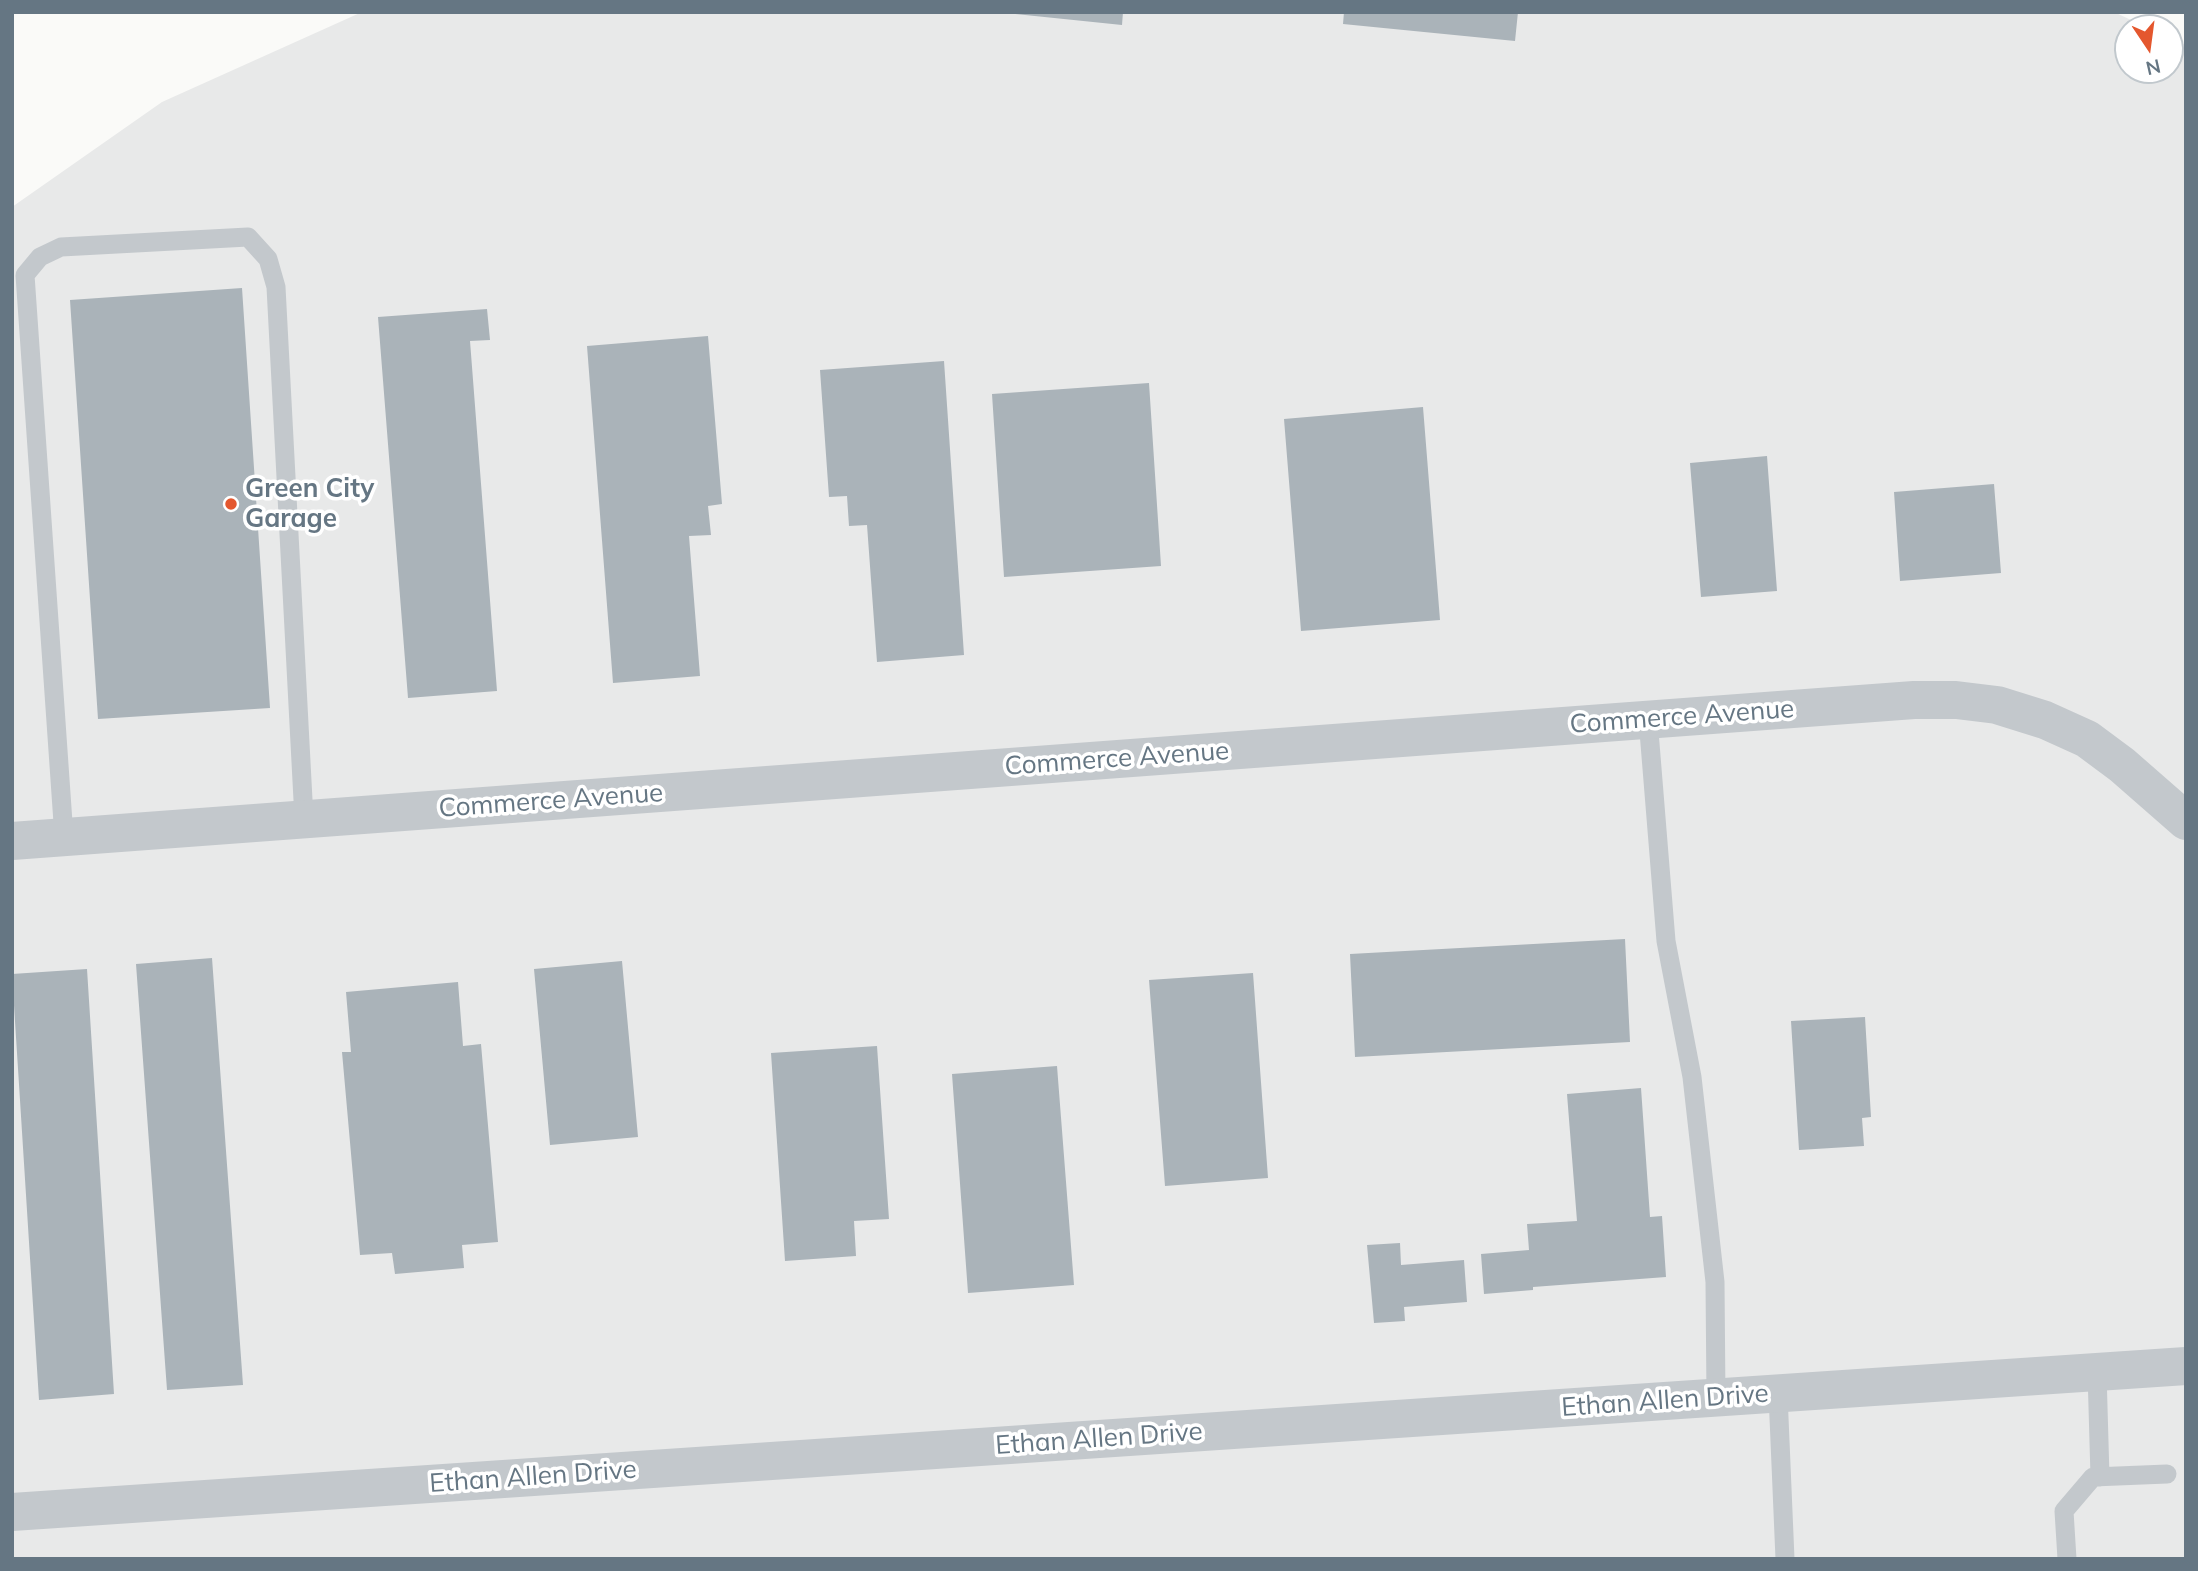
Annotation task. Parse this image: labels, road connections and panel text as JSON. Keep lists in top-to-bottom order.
{
  "streets": {
    "street": ["Commerce Avenue", "Ethan Allen Drive"]
  },
  "places": ["Green City Garage"],
  "north": "bottom"
}
